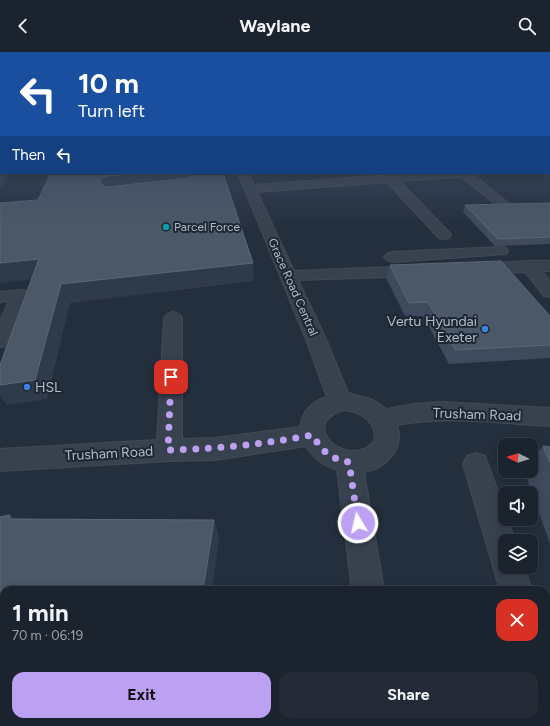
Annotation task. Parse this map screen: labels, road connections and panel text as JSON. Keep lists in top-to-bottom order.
{
  "streets": {
    "street": ["Grace Road Central", "Trusham Road"]
  },
  "crossings": [
    ["Grace Road Central", "Trusham Road"]
  ],
  "places": ["Parcel Force", "Vertu Hyundai Exeter", "HSL"],
  "north": "left",
  "page": {
    "header": "Waylane",
    "turn": ["10 m", "Turn left"],
    "then": "Then",
    "heading": ["1 min", "70 m · 06:19"],
    "buttons": ["Exit", "Share"]
  }
}
